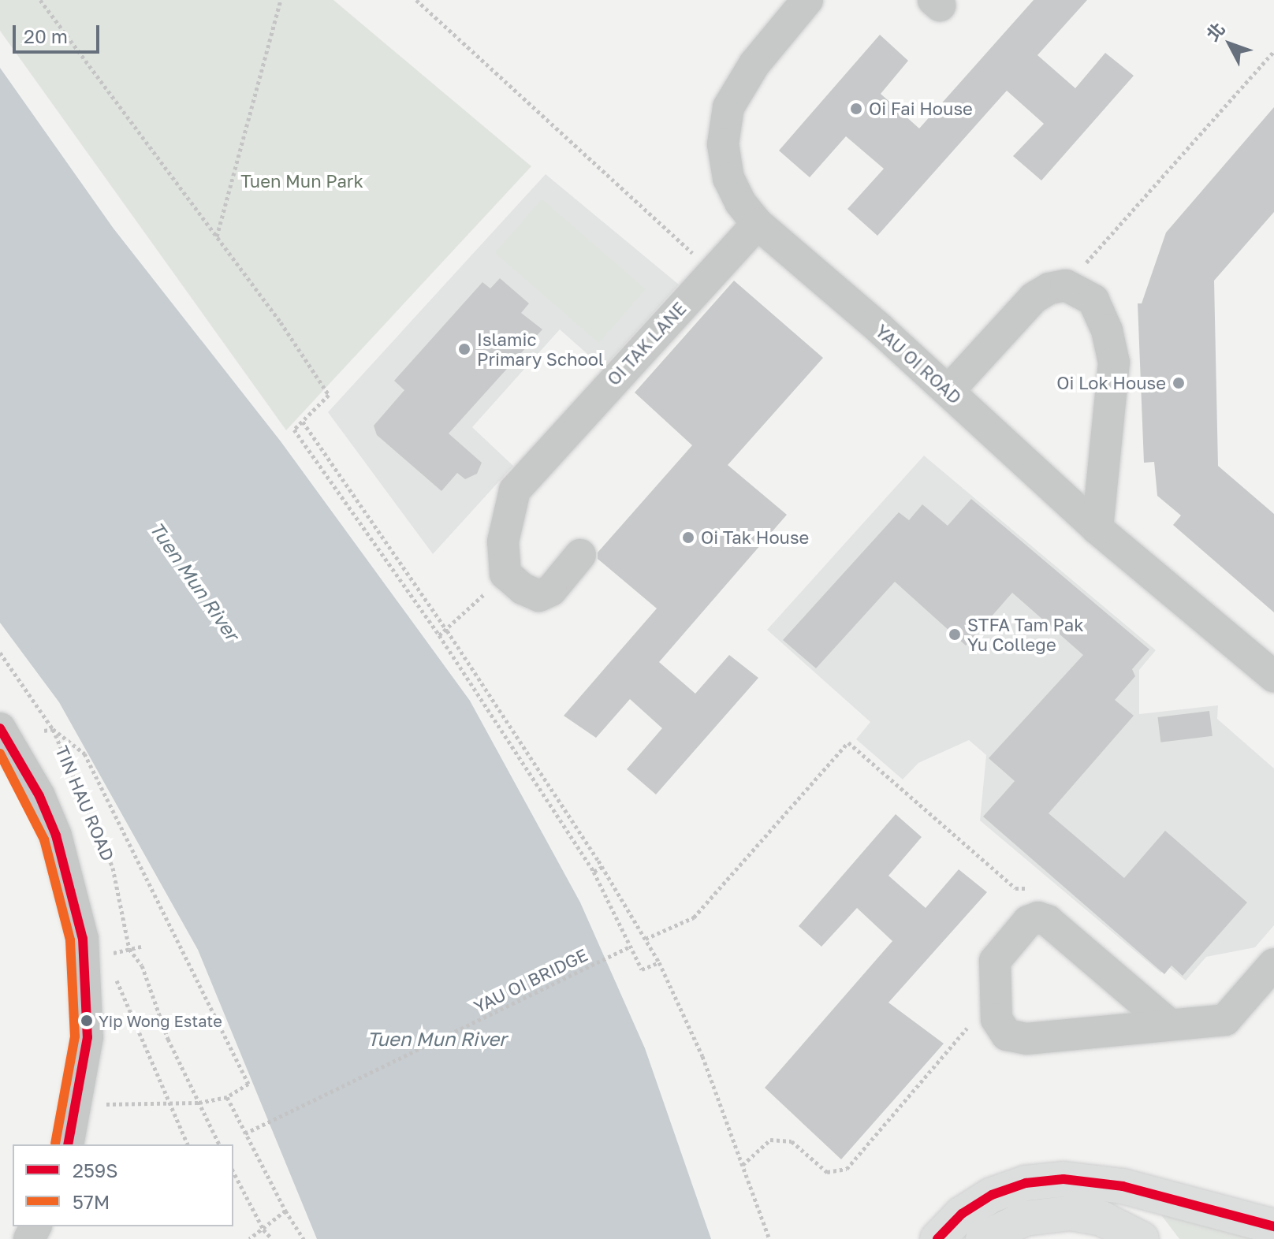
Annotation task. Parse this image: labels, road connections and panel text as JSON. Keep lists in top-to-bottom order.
{
  "streets": {
    "street": ["OI TAK LANE", "YAU OI ROAD"],
    "path": ["TIN HAU ROAD", "YAU OI BRIDGE"]
  },
  "crossings": [
    ["OI TAK LANE", "YAU OI ROAD"]
  ],
  "water": ["Tuen Mun River"],
  "parks": ["Tuen Mun Park"],
  "places": [
    "Oi Fai House",
    "Islamic Primary School",
    "Oi Lok House",
    "Oi Tak House",
    "STFA Tam Pak Yu College",
    "Yip Wong Estate"
  ],
  "lines": ["transit line 259S", "transit line 57M"],
  "legend": ["259S", "57M"],
  "scale_bar": "20 m",
  "north": "top left"
}
